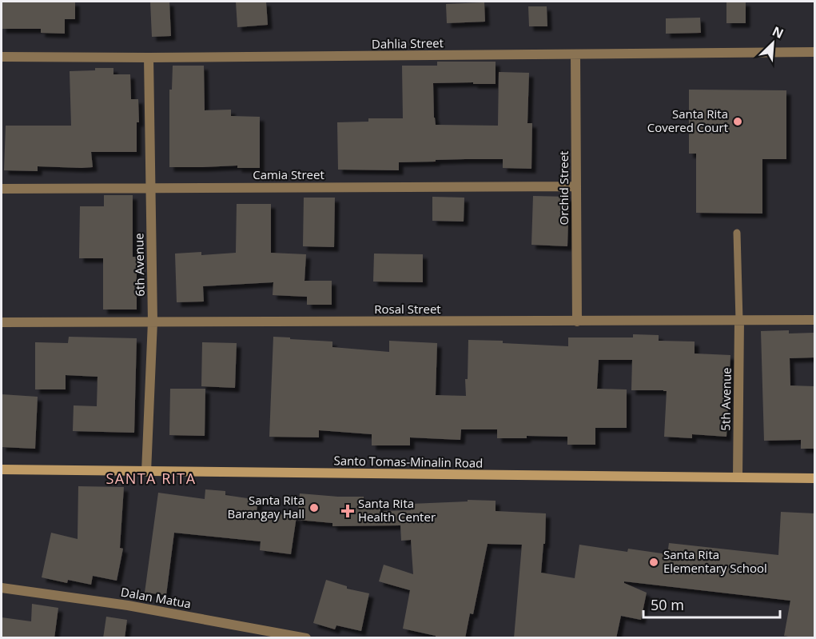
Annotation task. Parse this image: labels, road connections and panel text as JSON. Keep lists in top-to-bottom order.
{
  "streets": {
    "main road": ["Santo Tomas-Minalin Road"],
    "street": [
      "Dahlia Street",
      "Camia Street",
      "Orchid Street",
      "6th Avenue",
      "Rosal Street",
      "5th Avenue",
      "Dalan Matua"
    ]
  },
  "crossings": [
    ["Dahlia Street", "Orchid Street"],
    ["Dahlia Street", "6th Avenue"],
    ["Camia Street", "Orchid Street"],
    ["Camia Street", "6th Avenue"],
    ["Orchid Street", "Rosal Street"],
    ["6th Avenue", "Rosal Street"],
    ["6th Avenue", "Santo Tomas-Minalin Road"],
    ["Rosal Street", "5th Avenue"],
    ["5th Avenue", "Santo Tomas-Minalin Road"]
  ],
  "districts": ["SANTA RITA"],
  "places": {
    "other": ["Santa Rita Covered Court", "Santa Rita Barangay Hall", "Santa Rita Elementary School"],
    "health": ["Santa Rita Health Center"]
  },
  "scale_bar": "50 m",
  "north": "top right"
}
